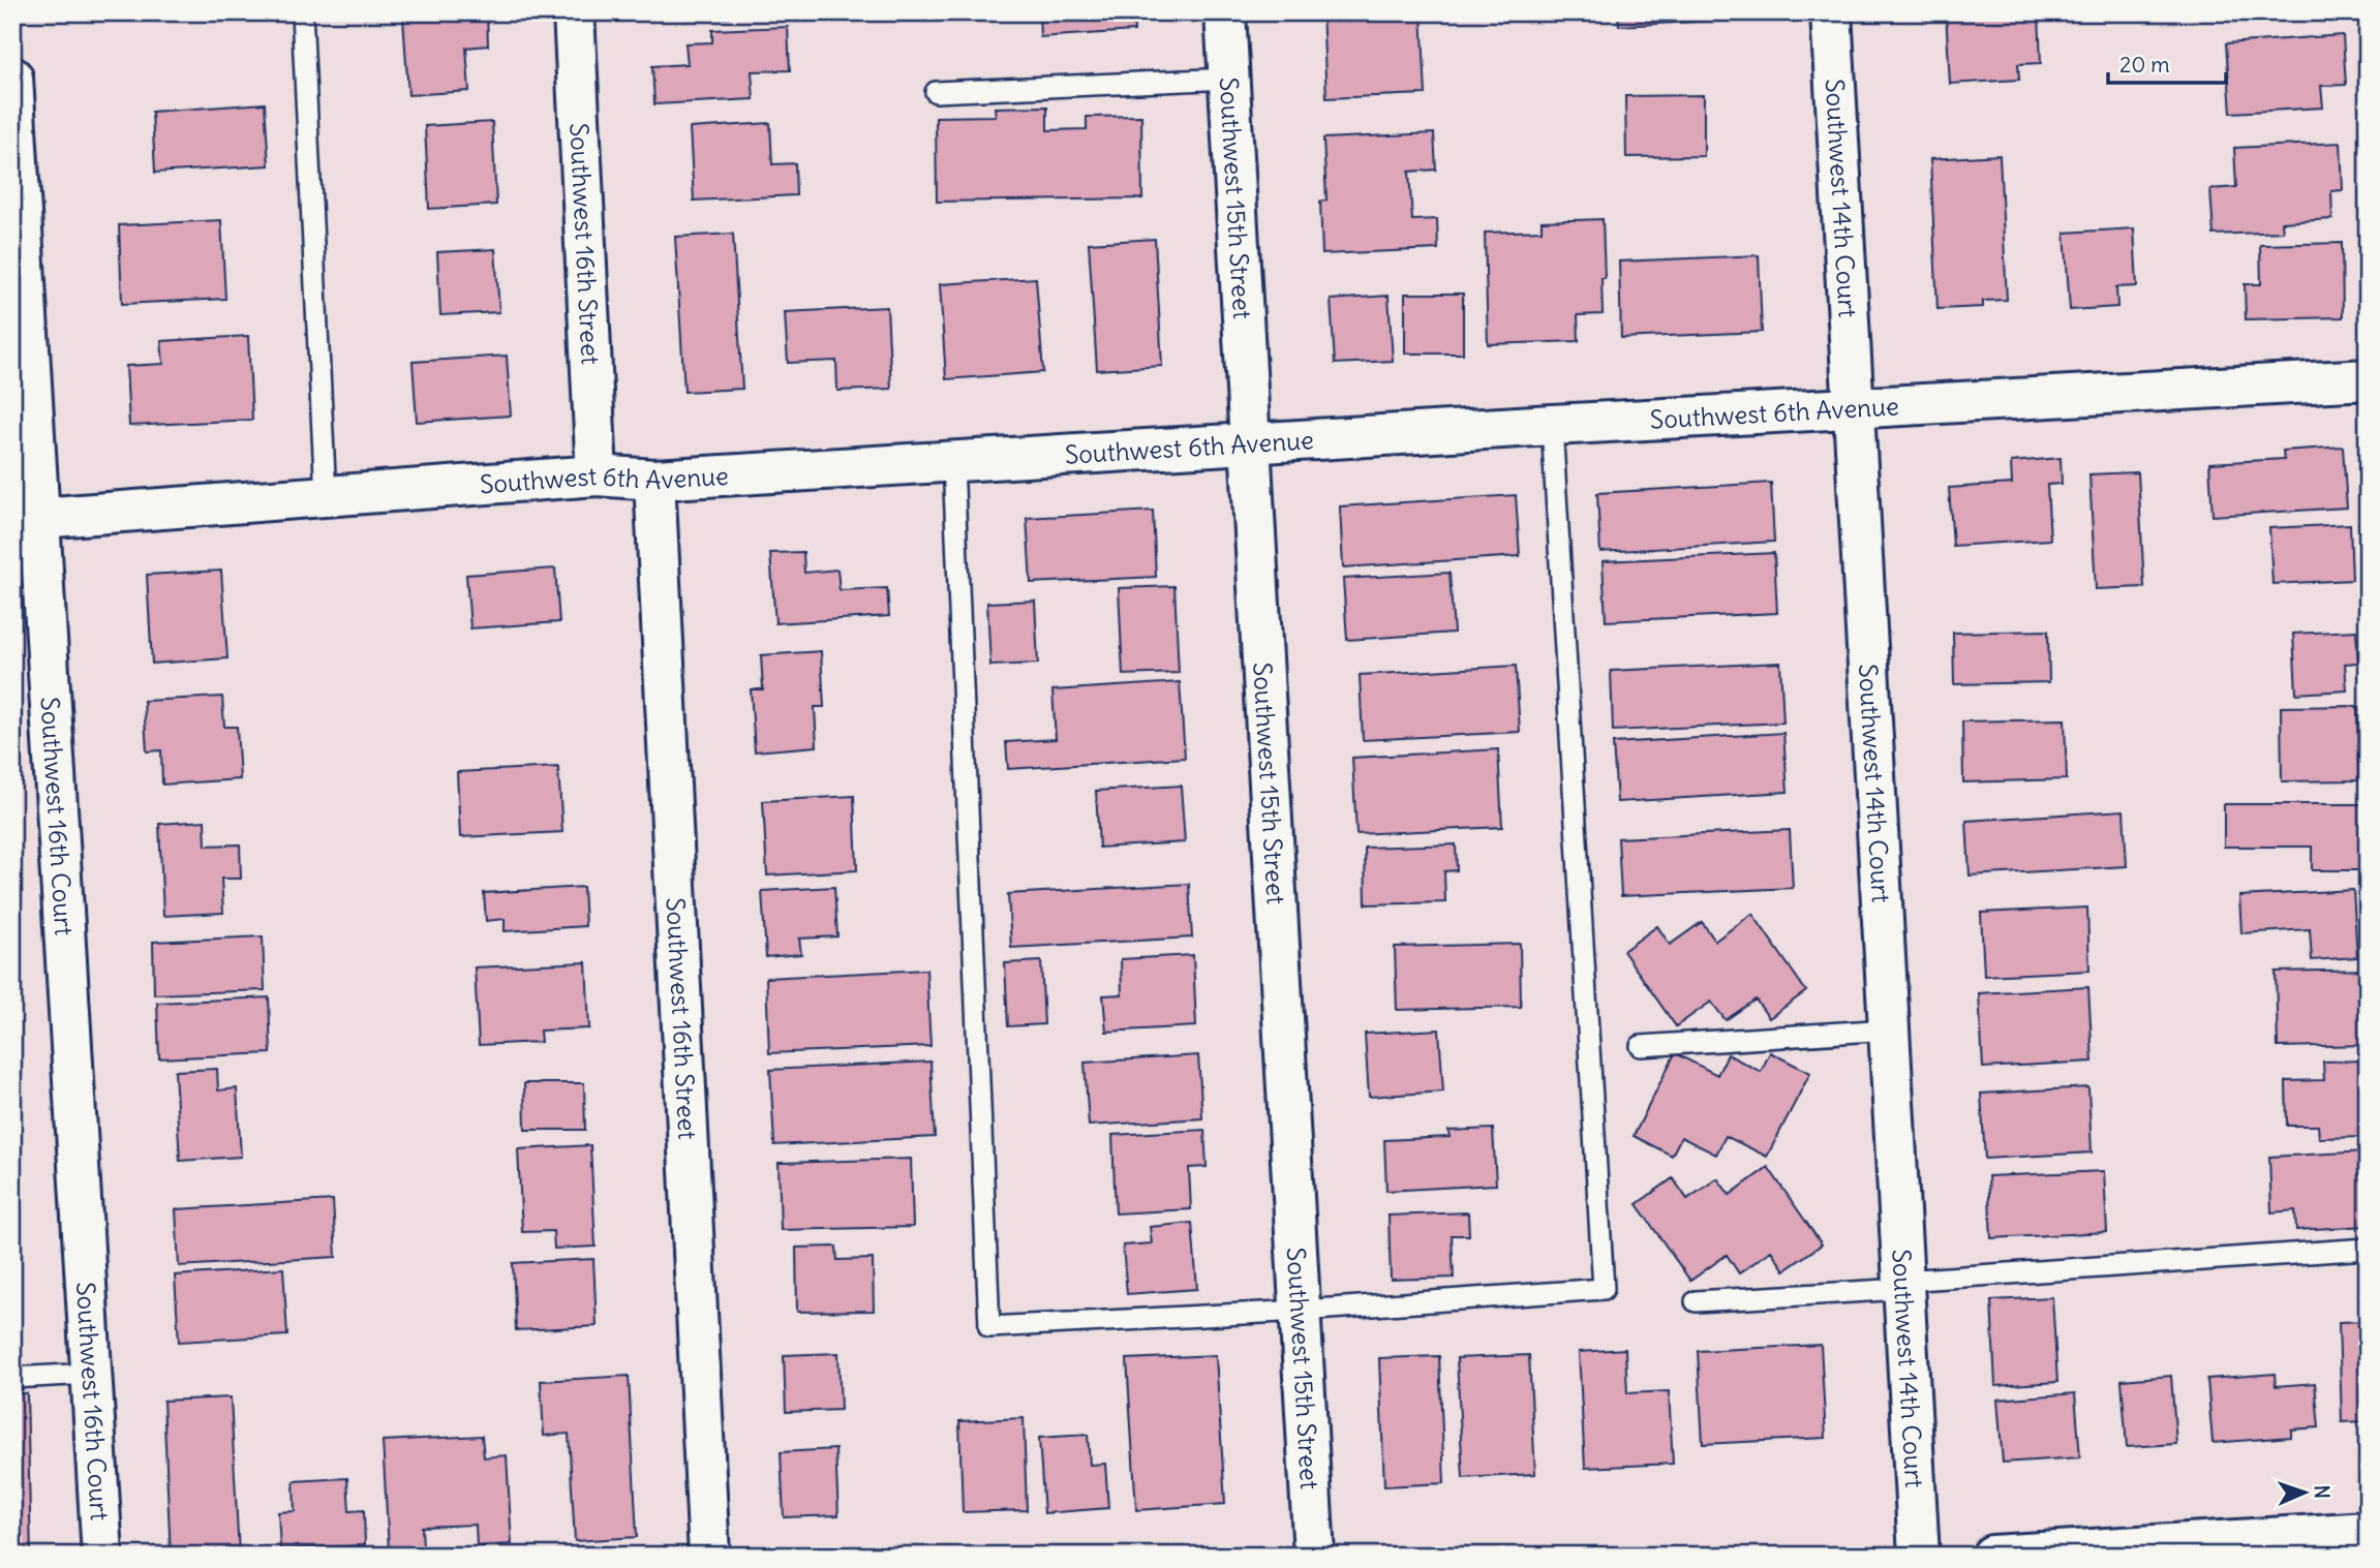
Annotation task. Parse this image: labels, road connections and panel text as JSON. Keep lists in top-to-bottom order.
{
  "streets": {
    "street": [
      "Southwest 15th Street",
      "Southwest 14th Court",
      "Southwest 16th Street",
      "Southwest 6th Avenue",
      "Southwest 16th Court"
    ]
  },
  "crossings": [
    ["Southwest 15th Street", "Southwest 6th Avenue"],
    ["Southwest 14th Court", "Southwest 6th Avenue"],
    ["Southwest 16th Street", "Southwest 6th Avenue"],
    ["Southwest 6th Avenue", "Southwest 16th Court"]
  ],
  "scale_bar": "20 m",
  "north": "right"
}
